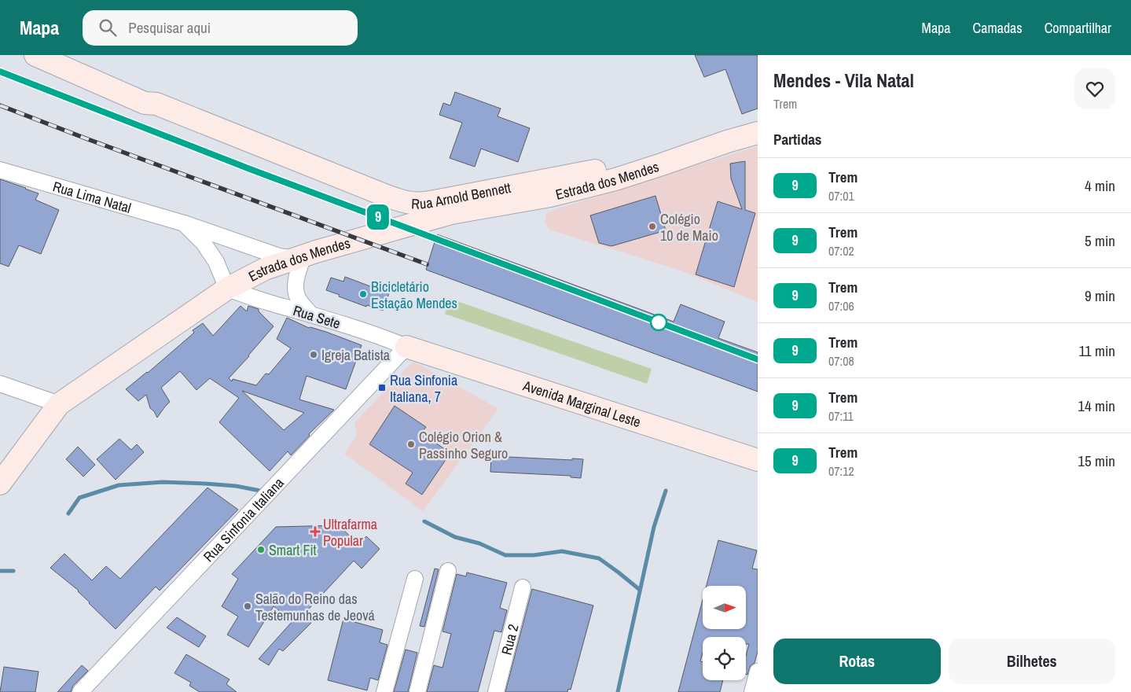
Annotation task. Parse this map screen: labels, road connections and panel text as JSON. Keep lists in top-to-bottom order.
{
  "streets": {
    "street": [
      "Estrada dos Mendes",
      "Rua Arnold Bennett",
      "Rua Lima Natal",
      "Rua Sete",
      "Avenida Marginal Leste",
      "Rua Sinfonia Italiana",
      "Rua 2"
    ]
  },
  "crossings": [
    ["Estrada dos Mendes", "Rua Arnold Bennett"],
    ["Estrada dos Mendes", "Rua Lima Natal"],
    ["Estrada dos Mendes", "Rua Sete"],
    ["Rua Lima Natal", "Rua Sete"],
    ["Rua Sete", "Avenida Marginal Leste"],
    ["Rua Sete", "Rua Sinfonia Italiana"],
    ["Avenida Marginal Leste", "Rua Sinfonia Italiana"]
  ],
  "places": {
    "other": [
      "Colégio 10 de Maio",
      "Bicicletário Estação Mendes",
      "Igreja Batista",
      "Colégio Orion & Passinho Seguro",
      "Smart Fit",
      "Salão do Reino das Testemunhas de Jeová"
    ],
    "transit": ["Rua Sinfonia Italiana, 7"],
    "health": ["Ultrafarma Popular"]
  },
  "north": "right",
  "page": {
    "header": "Mapa",
    "search": "Pesquisar aqui",
    "nav": ["Mapa", "Camadas", "Compartilhar"],
    "on_map": "9",
    "heading": [
      ["Mendes - Vila Natal", "Trem"],
      "Partidas"
    ],
    "list": [
      {
        "mark": "9",
        "name": "Trem",
        "note": "07:01",
        "value": "4 min"
      },
      {
        "mark": "9",
        "name": "Trem",
        "note": "07:02",
        "value": "5 min"
      },
      {
        "mark": "9",
        "name": "Trem",
        "note": "07:06",
        "value": "9 min"
      },
      {
        "mark": "9",
        "name": "Trem",
        "note": "07:08",
        "value": "11 min"
      },
      {
        "mark": "9",
        "name": "Trem",
        "note": "07:11",
        "value": "14 min"
      },
      {
        "mark": "9",
        "name": "Trem",
        "note": "07:12",
        "value": "15 min"
      }
    ],
    "buttons": ["Rotas", "Bilhetes"]
  }
}
